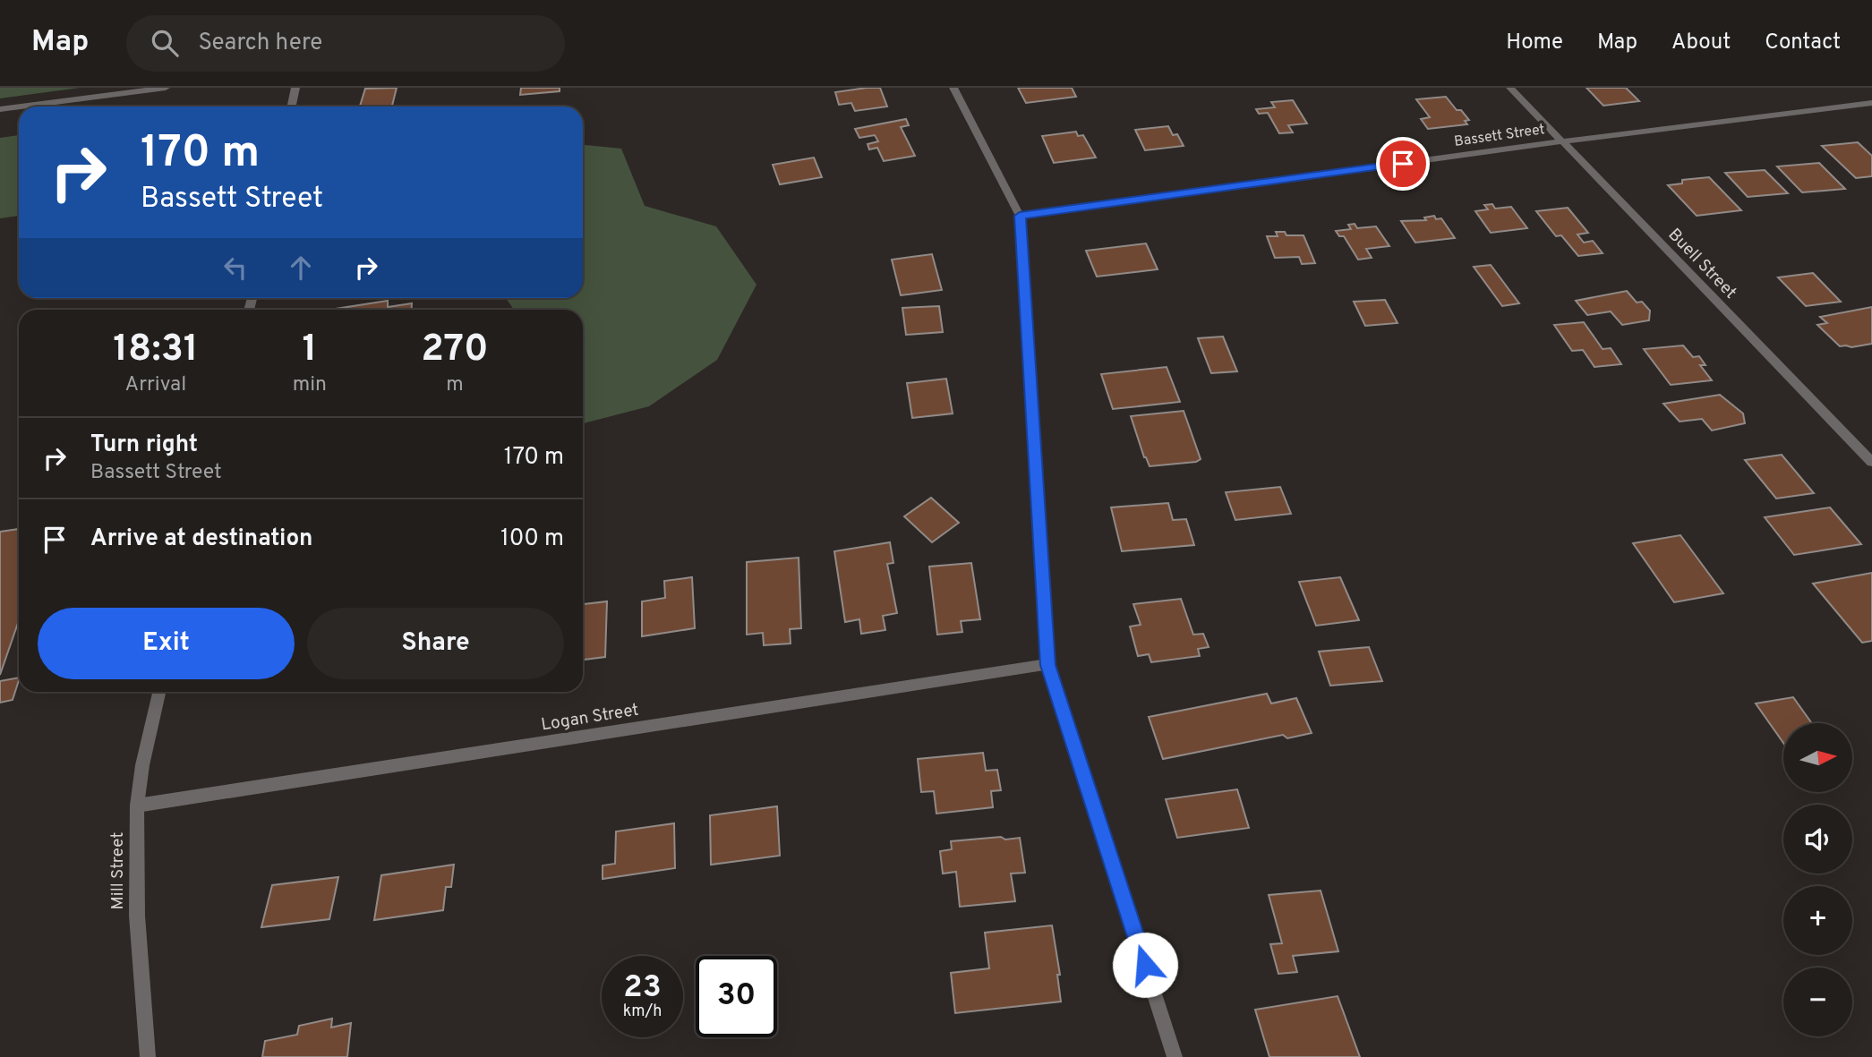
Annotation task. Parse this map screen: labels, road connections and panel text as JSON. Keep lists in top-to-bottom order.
{
  "streets": {
    "street": [
      "Bassett Street",
      "Buell Street",
      "Logan Street",
      "Mill Street"
    ]
  },
  "crossings": [
    ["Bassett Street", "Buell Street"],
    ["Logan Street", "Mill Street"]
  ],
  "north": "right",
  "page": {
    "header": "Map",
    "search": "Search here",
    "nav": [
      "Home",
      "Map",
      "About",
      "Contact"
    ],
    "turn": ["170 m", "Bassett Street"],
    "eta": [
      "18:31",
      "Arrival",
      "1",
      "min",
      "270",
      "m"
    ],
    "list": [
      {
        "name": "Turn right",
        "note": "Bassett Street",
        "value": "170 m"
      },
      {
        "name": "Arrive at destination",
        "value": "100 m"
      }
    ],
    "buttons": ["Exit", "Share"],
    "map_buttons": ["+", "−"],
    "speed": "23 km/h",
    "limit": "30"
  }
}
